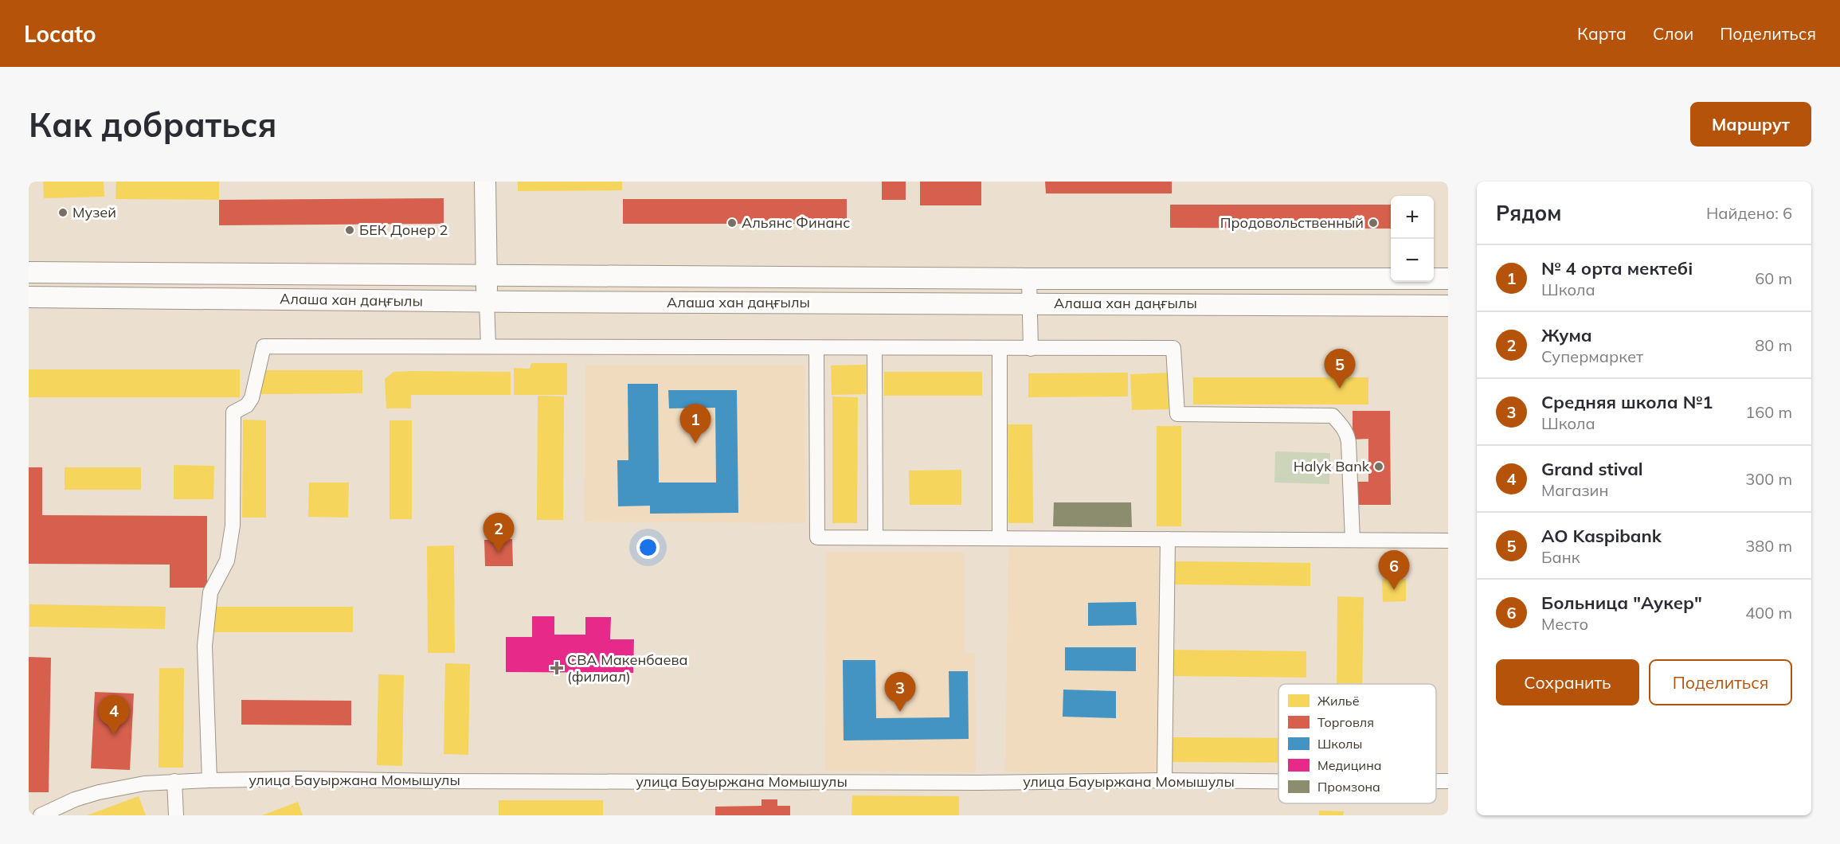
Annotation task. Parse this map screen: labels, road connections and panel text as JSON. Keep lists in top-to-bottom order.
{
  "streets": {
    "main road": ["Алаша хан даңғылы"],
    "street": ["улица Бауыржана Момышулы"]
  },
  "places": {
    "other": [
      "Музей",
      "Альянс Финанс",
      "Продовольственный",
      "БЕК Донер 2",
      "Halyk Bank"
    ],
    "health": ["СВА Макенбаева (филиал)"]
  },
  "legend": [
    "Жильё",
    "Торговля",
    "Школы",
    "Медицина",
    "Промзона"
  ],
  "page": {
    "header": "Locato",
    "nav": ["Карта", "Слои", "Поделиться"],
    "buttons": [
      "Маршрут",
      ["Сохранить", "Поделиться"]
    ],
    "title": "Как добраться",
    "heading": ["Рядом", "Найдено: 6"],
    "map_buttons": ["+", "−"],
    "list": [
      {
        "mark": "1",
        "name": "№ 4 орта мектебі",
        "note": "Школа",
        "value": "60 m"
      },
      {
        "mark": "2",
        "name": "Жума",
        "note": "Супермаркет",
        "value": "80 m"
      },
      {
        "mark": "3",
        "name": "Средняя школа №1",
        "note": "Школа",
        "value": "160 m"
      },
      {
        "mark": "4",
        "name": "Grand stival",
        "note": "Магазин",
        "value": "300 m"
      },
      {
        "mark": "5",
        "name": "AO Kaspibank",
        "note": "Банк",
        "value": "380 m"
      },
      {
        "mark": "6",
        "name": "Больница \"Аукер\"",
        "note": "Место",
        "value": "400 m"
      }
    ],
    "pins": [
      "5",
      "1",
      "2",
      "6",
      "3",
      "4"
    ]
  }
}
